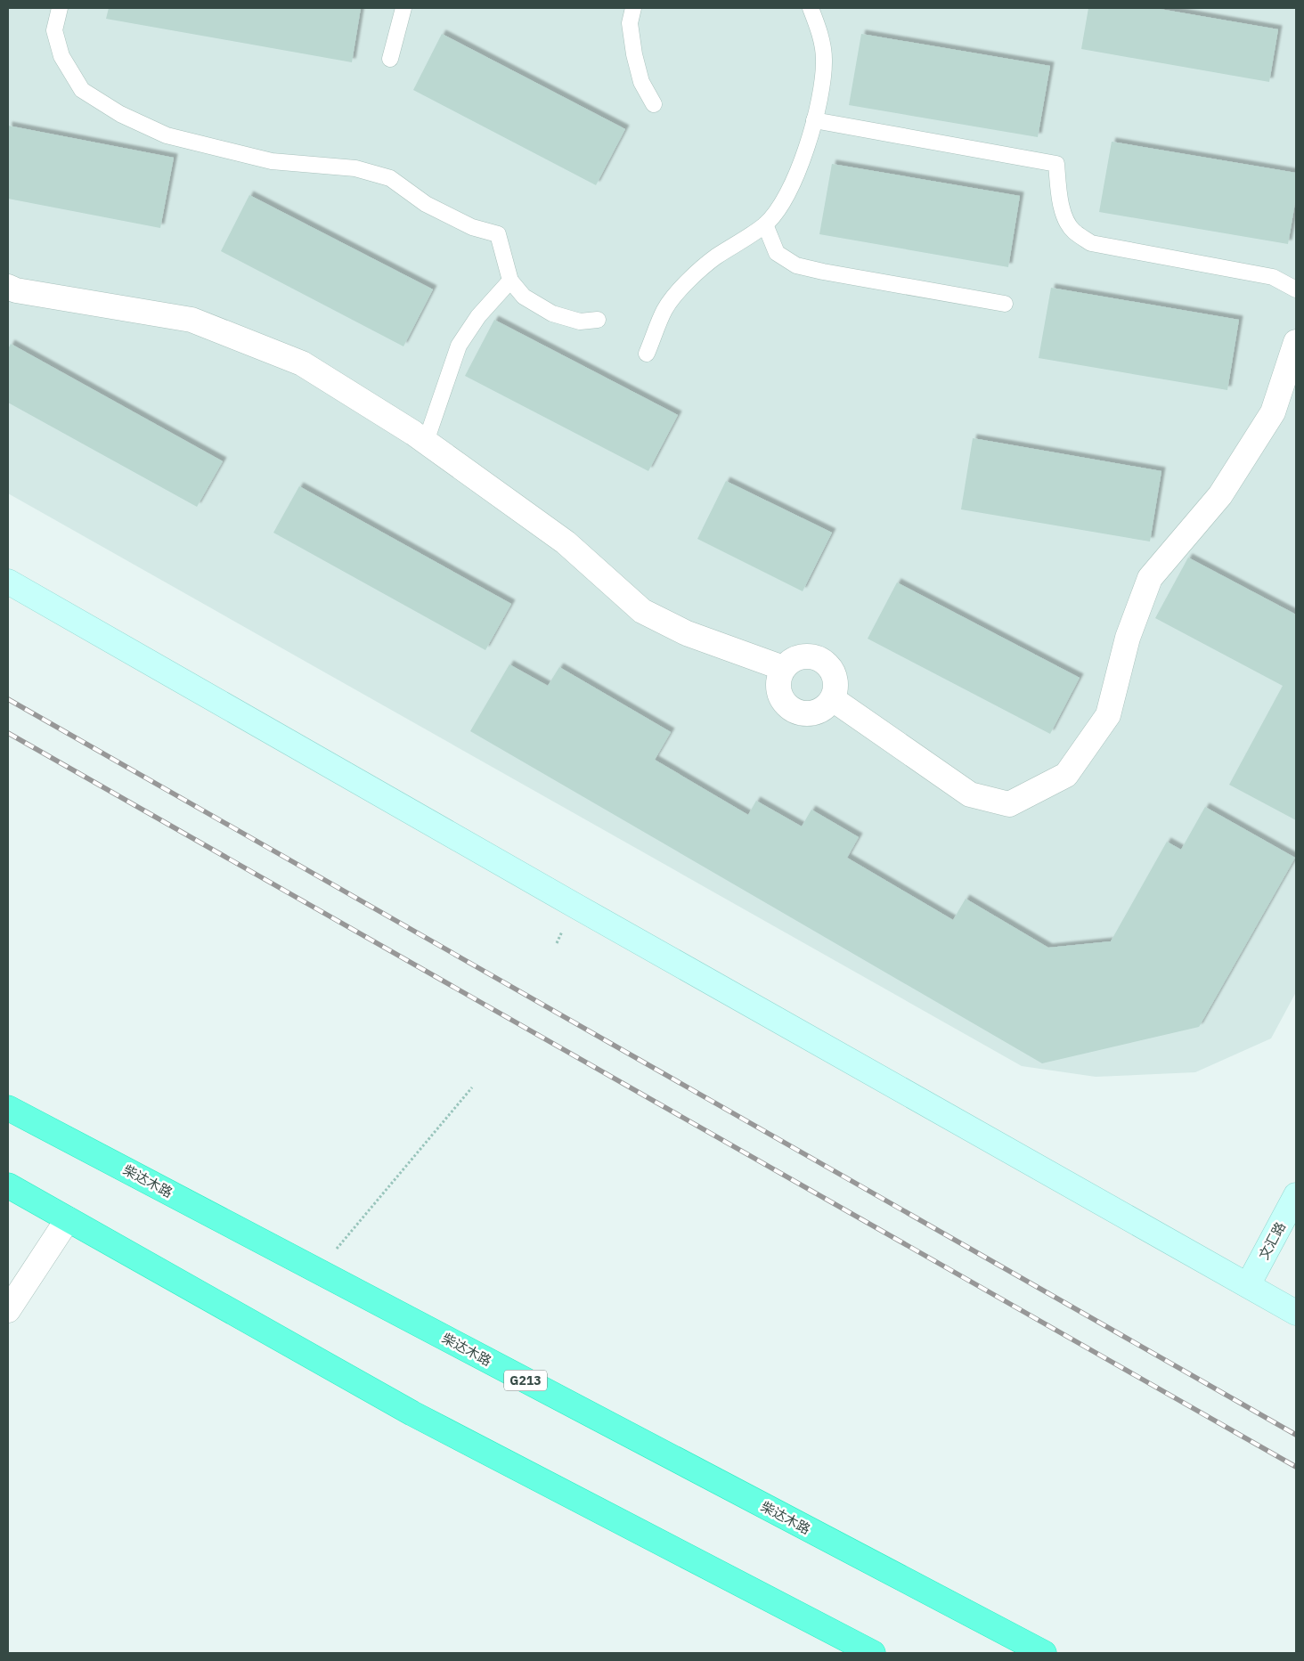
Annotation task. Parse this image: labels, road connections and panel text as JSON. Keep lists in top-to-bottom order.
{
  "streets": {
    "highway": ["柴达木路", "G213"],
    "street": ["文汇路"]
  }
}
